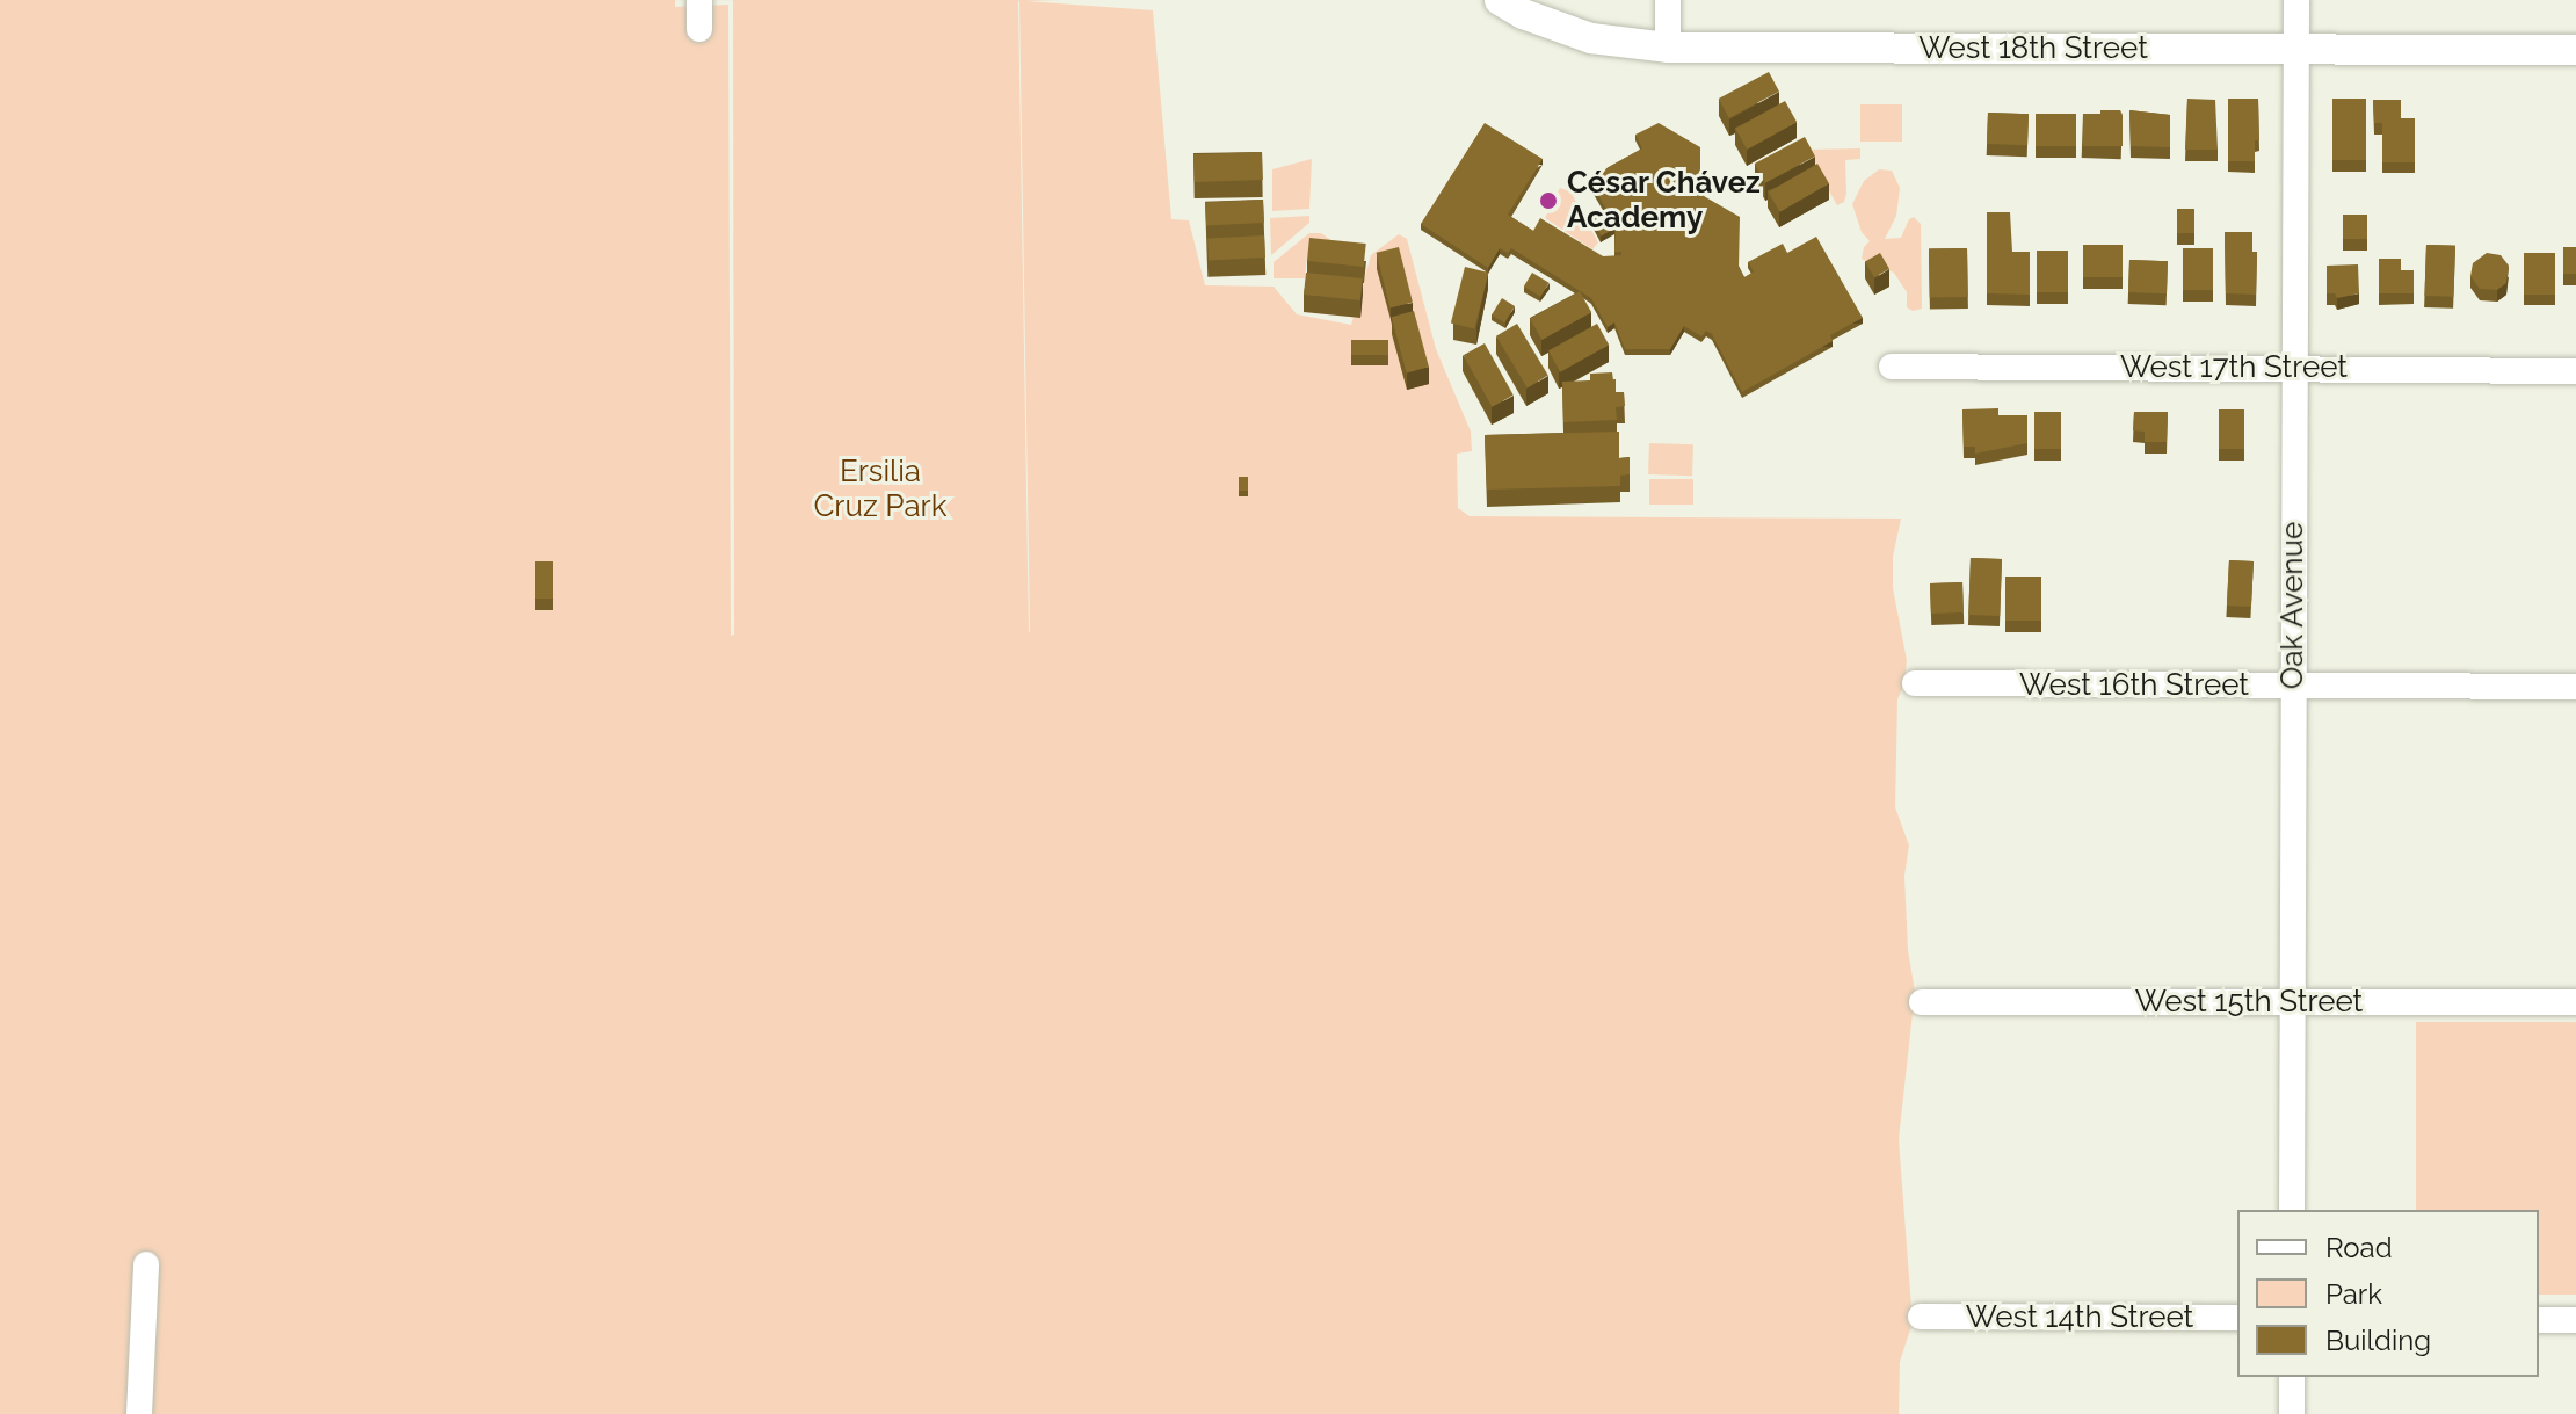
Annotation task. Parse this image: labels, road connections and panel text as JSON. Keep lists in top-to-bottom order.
{
  "streets": {
    "street": [
      "West 18th Street",
      "West 17th Street",
      "Oak Avenue",
      "West 16th Street",
      "West 15th Street",
      "West 14th Street"
    ]
  },
  "crossings": [
    ["West 18th Street", "Oak Avenue"],
    ["West 17th Street", "Oak Avenue"],
    ["Oak Avenue", "West 16th Street"],
    ["Oak Avenue", "West 15th Street"]
  ],
  "parks": ["Ersilia Cruz Park"],
  "places": ["César Chávez Academy"],
  "legend": ["Road", "Park", "Building"]
}
